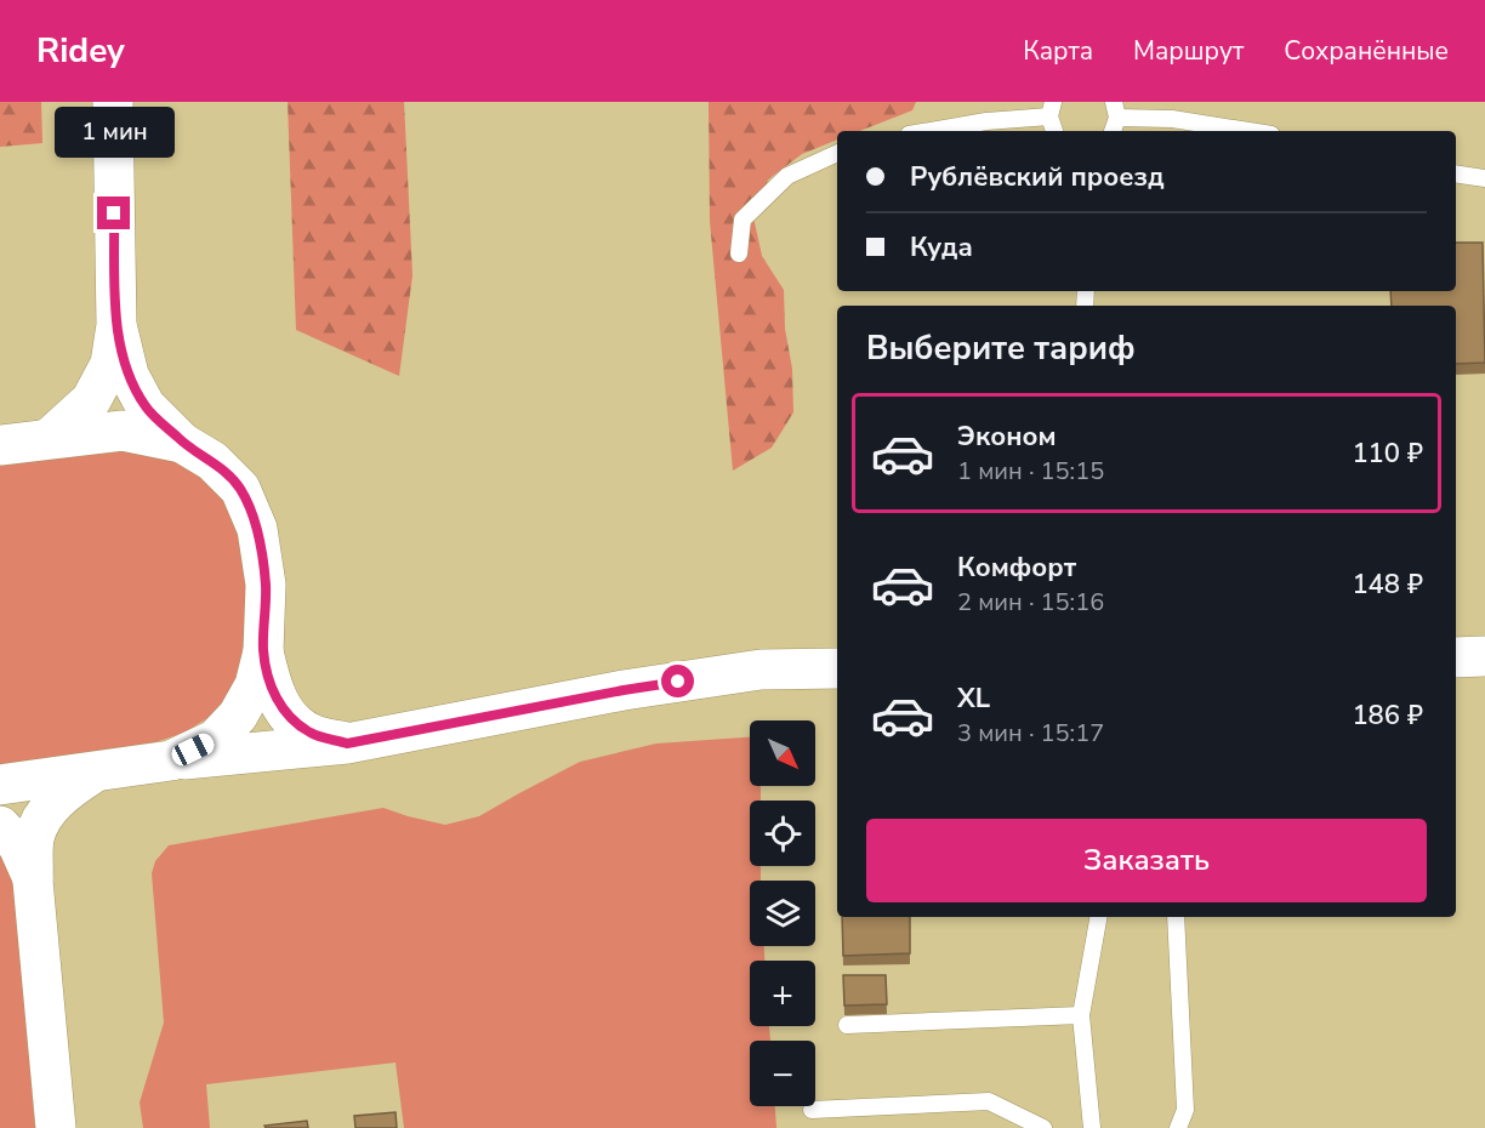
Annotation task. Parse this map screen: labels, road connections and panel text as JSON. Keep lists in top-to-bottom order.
{
  "north": "bottom right",
  "page": {
    "header": "Ridey",
    "nav": ["Карта", "Маршрут", "Сохранённые"],
    "bubble": "1 мин",
    "banner": ["Рублёвский проезд", "Куда"],
    "heading": "Выберите тариф",
    "list": [
      {
        "name": "Эконом",
        "note": "1 мин · 15:15",
        "value": "110 ₽"
      },
      {
        "name": "Комфорт",
        "note": "2 мин · 15:16",
        "value": "148 ₽"
      },
      {
        "name": "XL",
        "note": "3 мин · 15:17",
        "value": "186 ₽"
      }
    ],
    "map_buttons": ["+", "−"],
    "buttons": "Заказать"
  }
}
